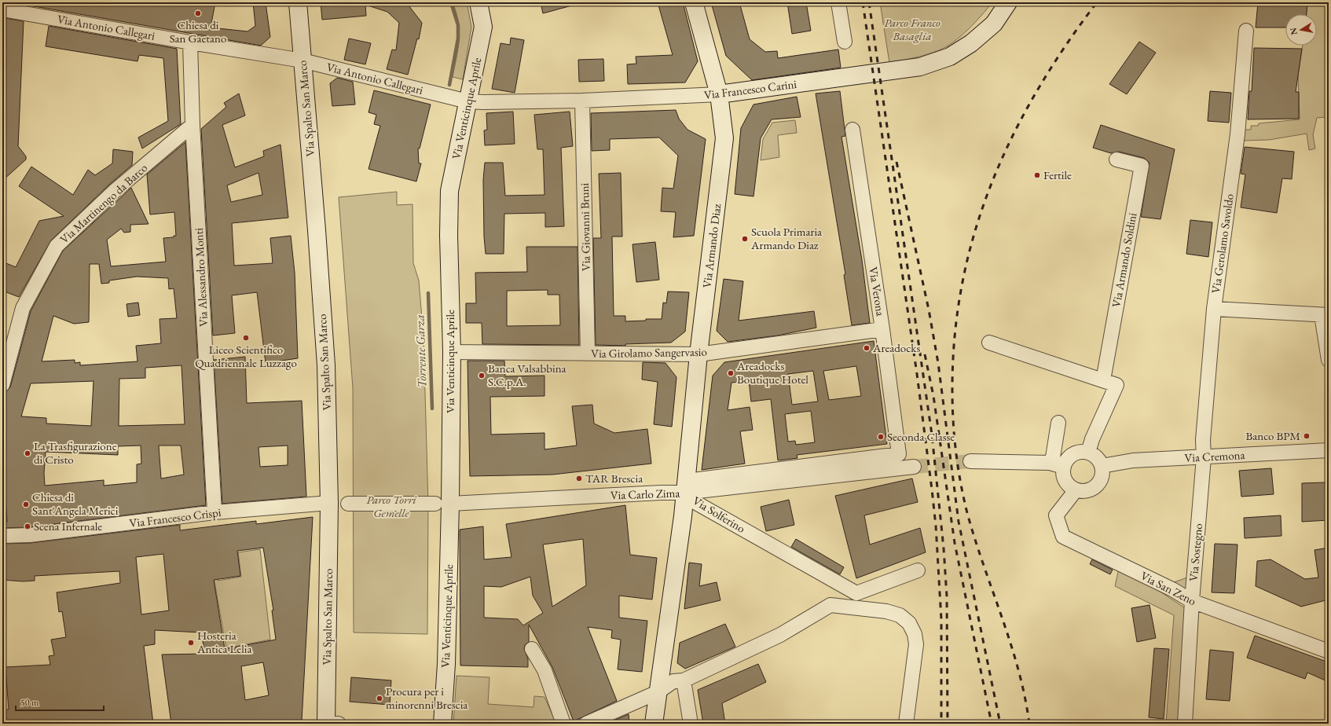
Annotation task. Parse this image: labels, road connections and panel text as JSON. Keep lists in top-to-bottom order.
{
  "streets": {
    "main road": [
      "Via Francesco Carini",
      "Via Spalto San Marco",
      "Via Venticinque Aprile",
      "Via Armando Diaz",
      "Via Solferino"
    ],
    "street": [
      "Via Antonio Callegari",
      "Via Martinengo da Barco",
      "Via Giovanni Bruni",
      "Via Gerolamo Savoldo",
      "Via Armando Soldini",
      "Via Alessandro Monti",
      "Via Verona",
      "Via Girolamo Sangervasio",
      "Via Cremona",
      "Via Carlo Zima",
      "Via Francesco Crispi",
      "Via Sostegno",
      "Via San Zeno"
    ]
  },
  "crossings": [
    ["Via Antonio Callegari", "Via Francesco Carini"],
    ["Via Antonio Callegari", "Via Spalto San Marco"],
    ["Via Antonio Callegari", "Via Venticinque Aprile"],
    ["Via Antonio Callegari", "Via Alessandro Monti"],
    ["Via Francesco Carini", "Via Venticinque Aprile"],
    ["Via Francesco Carini", "Via Giovanni Bruni"],
    ["Via Francesco Carini", "Via Armando Diaz"],
    ["Via Spalto San Marco", "Via Francesco Crispi"],
    ["Via Venticinque Aprile", "Via Girolamo Sangervasio"],
    ["Via Venticinque Aprile", "Via Carlo Zima"],
    ["Via Martinengo da Barco", "Via Alessandro Monti"],
    ["Via Giovanni Bruni", "Via Girolamo Sangervasio"],
    ["Via Gerolamo Savoldo", "Via Cremona"],
    ["Via Gerolamo Savoldo", "Via Sostegno"],
    ["Via Armando Diaz", "Via Girolamo Sangervasio"],
    ["Via Armando Diaz", "Via Carlo Zima"],
    ["Via Armando Diaz", "Via Solferino"],
    ["Via Alessandro Monti", "Via Francesco Crispi"],
    ["Via Verona", "Via Girolamo Sangervasio"],
    ["Via Verona", "Via Carlo Zima"],
    ["Via Cremona", "Via Sostegno"],
    ["Via Cremona", "Via San Zeno"],
    ["Via Carlo Zima", "Via Solferino"],
    ["Via Sostegno", "Via San Zeno"]
  ],
  "water": ["Torrente Garza"],
  "parks": ["Parco Franco Basaglia", "Parco Torri Gemelle"],
  "places": [
    "Chiesa di San Gaetano",
    "Fertile",
    "Scuola Primaria Armando Diaz",
    "Liceo Scientifico Quadriennale Luzzago",
    "Areadocks",
    "Areadocks Boutique Hotel",
    "Banca Valsabbina S.C.p.A.",
    "Banco BPM",
    "Seconda Classe",
    "La Trasfigurazione di Cristo",
    "TAR Brescia",
    "Chiesa di Sant'Angela Merici",
    "Scena Infernale",
    "Hosteria Antica Lelia",
    "Procura per i minorenni Brescia"
  ],
  "scale_bar": "50 m",
  "north": "left"
}
